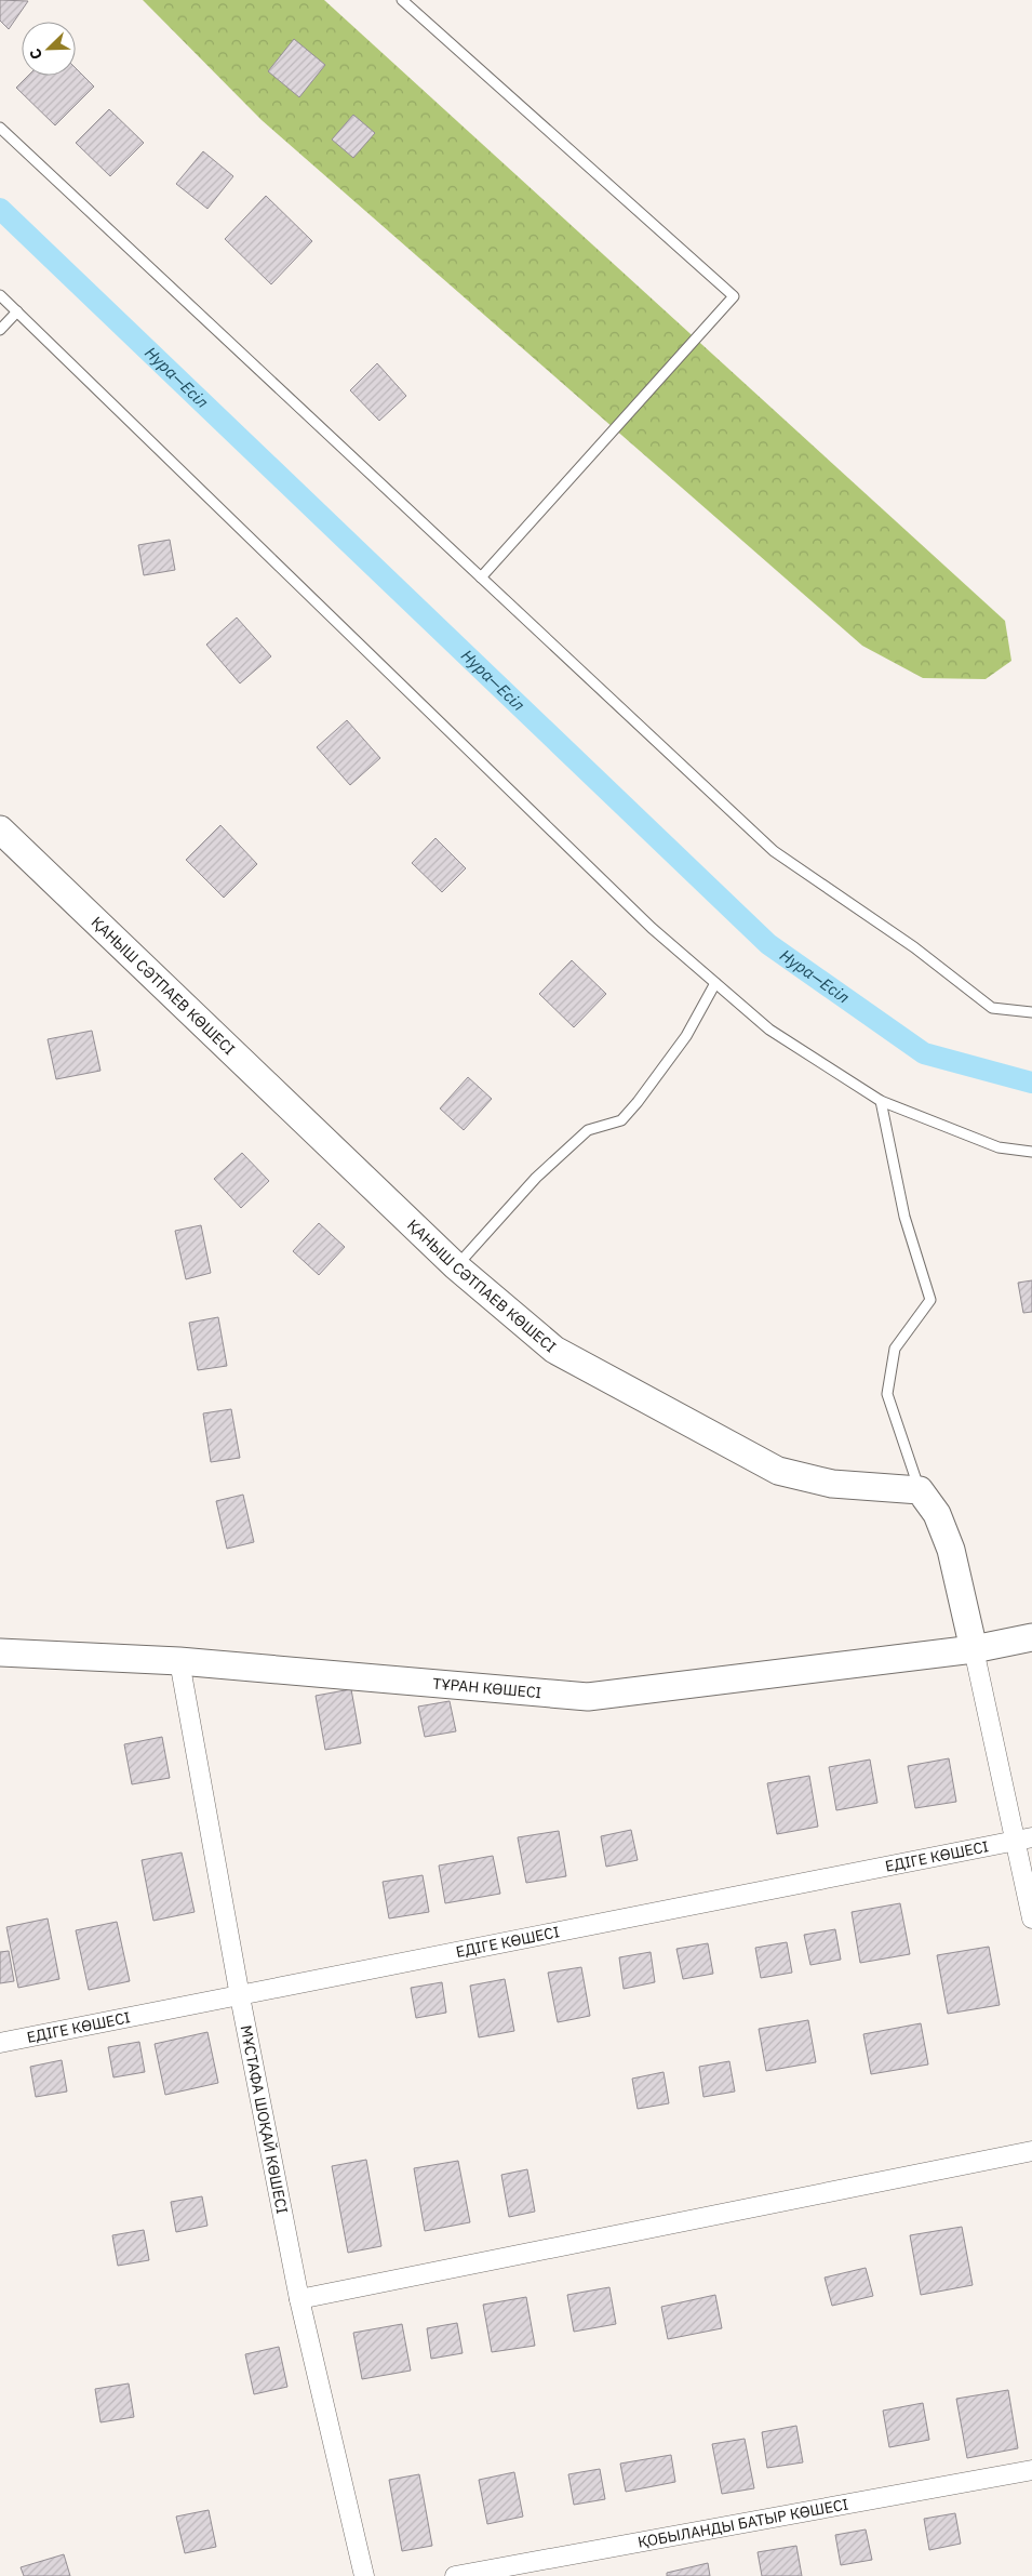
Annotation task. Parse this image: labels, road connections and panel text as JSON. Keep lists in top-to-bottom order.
{
  "streets": {
    "street": [
      "ҚАНЫШ СӘТПАЕВ КӨШЕСІ",
      "ТҰРАН КӨШЕСІ",
      "ЕДІГЕ КӨШЕСІ",
      "МҰСТАФА ШОҚАЙ КӨШЕСІ",
      "ҚОБЫЛАНДЫ БАТЫР КӨШЕСІ"
    ]
  },
  "crossings": [
    ["ТҰРАН КӨШЕСІ", "МҰСТАФА ШОҚАЙ КӨШЕСІ"],
    ["ЕДІГЕ КӨШЕСІ", "МҰСТАФА ШОҚАЙ КӨШЕСІ"]
  ],
  "water": ["Нура—Есіл"],
  "north": "bottom left"
}
